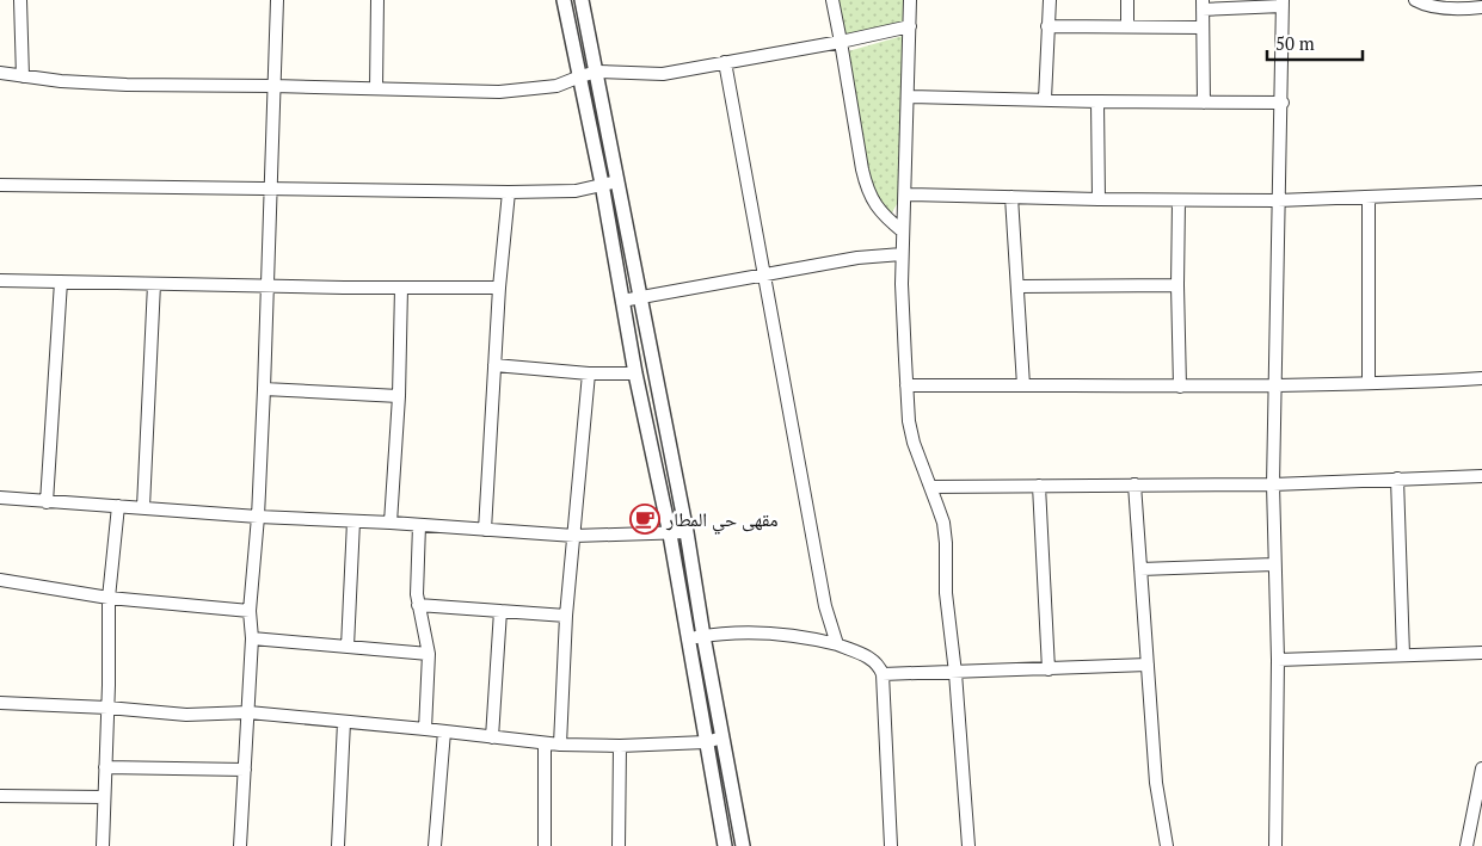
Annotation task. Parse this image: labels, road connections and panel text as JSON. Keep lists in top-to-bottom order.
{
  "places": {
    "cafe": ["مقهى حي المطار"]
  },
  "scale_bar": "50 m"
}
